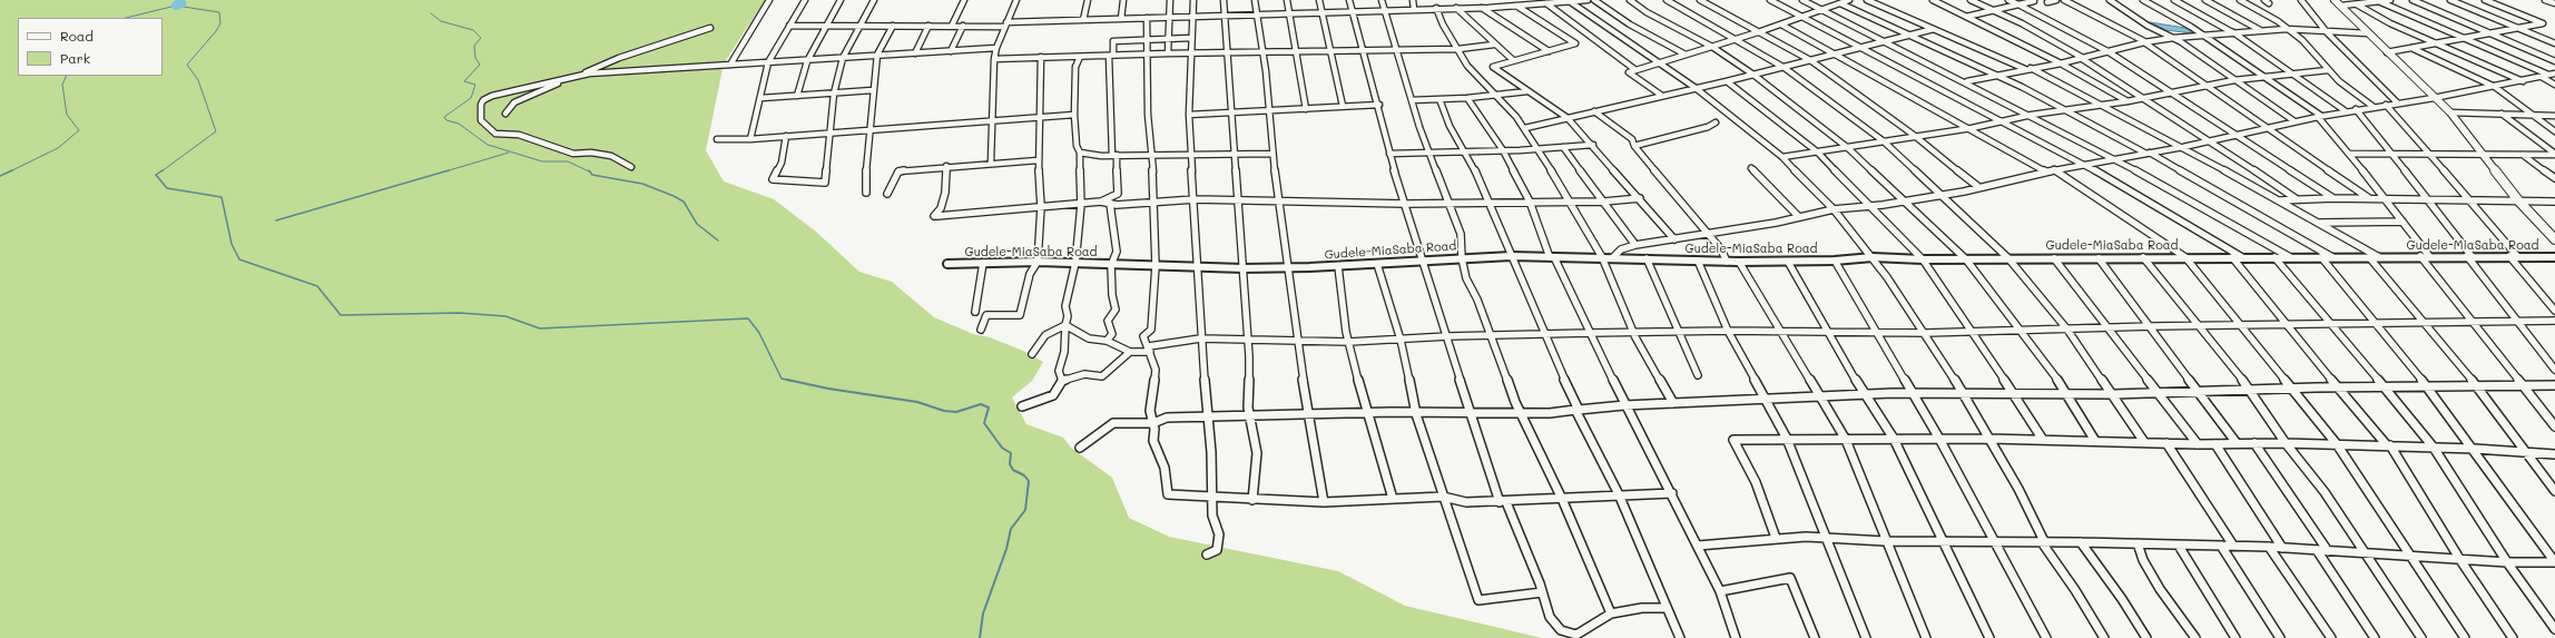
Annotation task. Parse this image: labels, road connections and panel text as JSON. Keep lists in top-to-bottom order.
{
  "streets": {
    "street": ["Gudele-MiaSaba Road"]
  },
  "legend": ["Road", "Park"]
}
